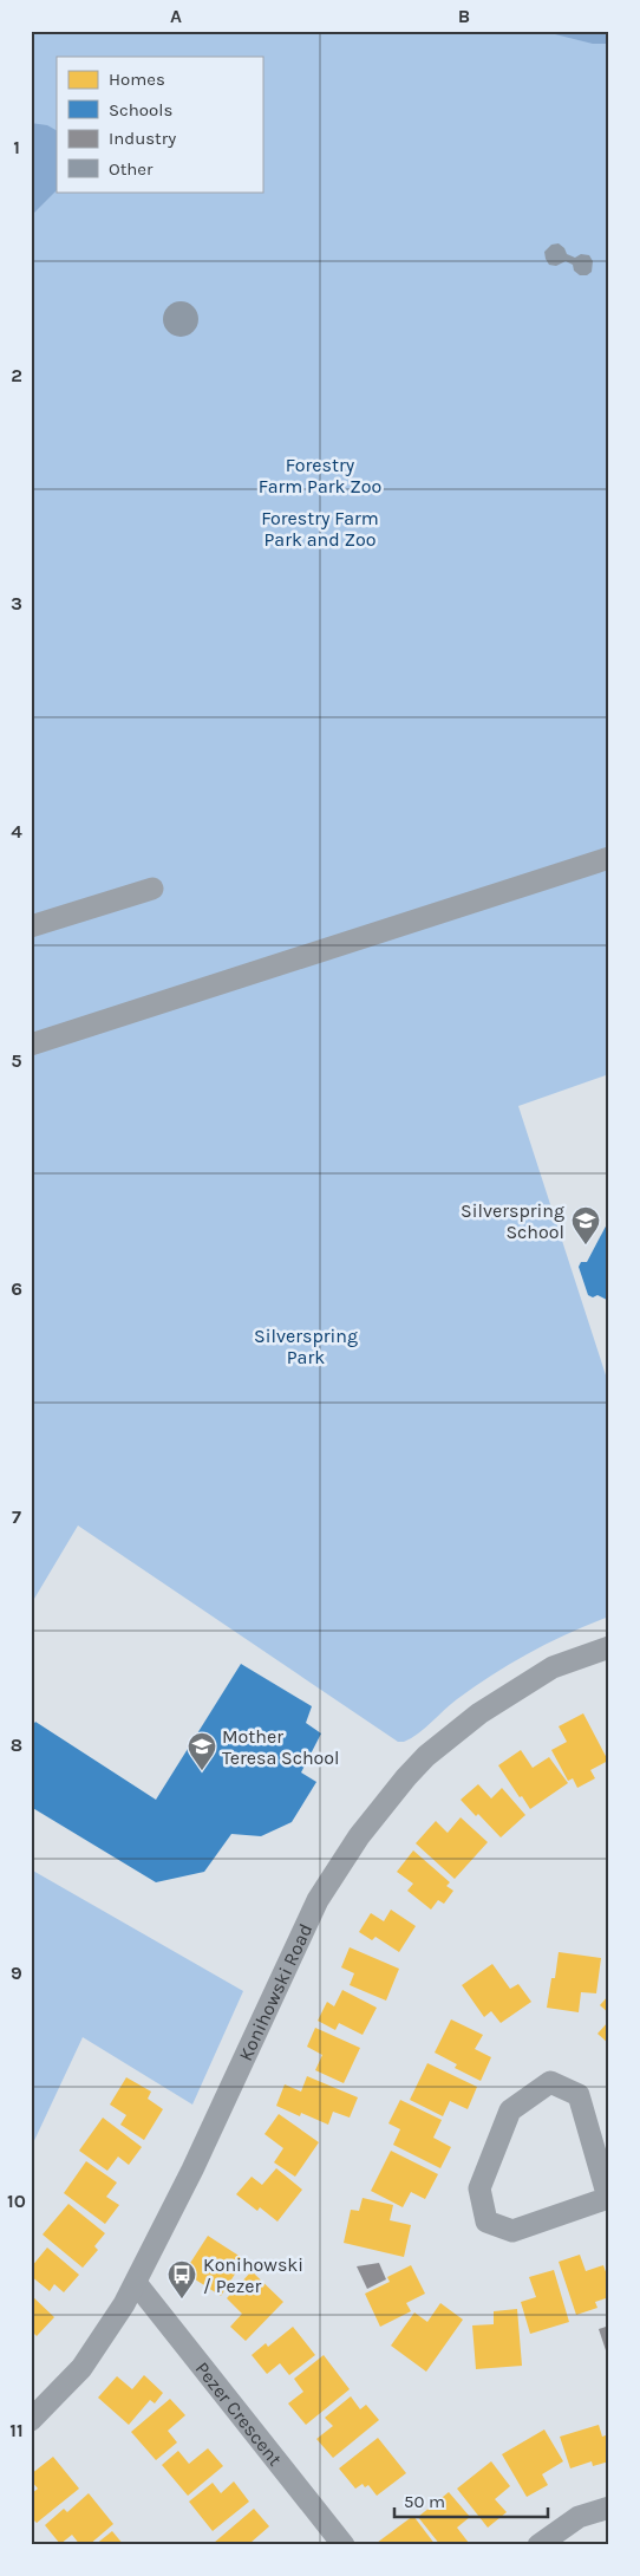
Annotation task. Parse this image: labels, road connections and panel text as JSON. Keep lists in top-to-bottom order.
{
  "streets": {
    "street": ["Konihowski Road", "Pezer Crescent"]
  },
  "crossings": [
    ["Konihowski Road", "Pezer Crescent"]
  ],
  "parks": ["Forestry Farm Park Zoo", "Forestry Farm Park and Zoo", "Silverspring Park"],
  "places": {
    "school or university": ["Silverspring School", "Mother Teresa School"],
    "bus stop": ["Konihowski / Pezer"]
  },
  "legend": [
    "Homes",
    "Schools",
    "Industry",
    "Other"
  ],
  "scale_bar": "50 m",
  "grid": {
    "columns": ["A", "B"],
    "rows": [
      "1",
      "2",
      "3",
      "4",
      "5",
      "6",
      "7",
      "8",
      "9",
      "10",
      "11"
    ]
  }
}
